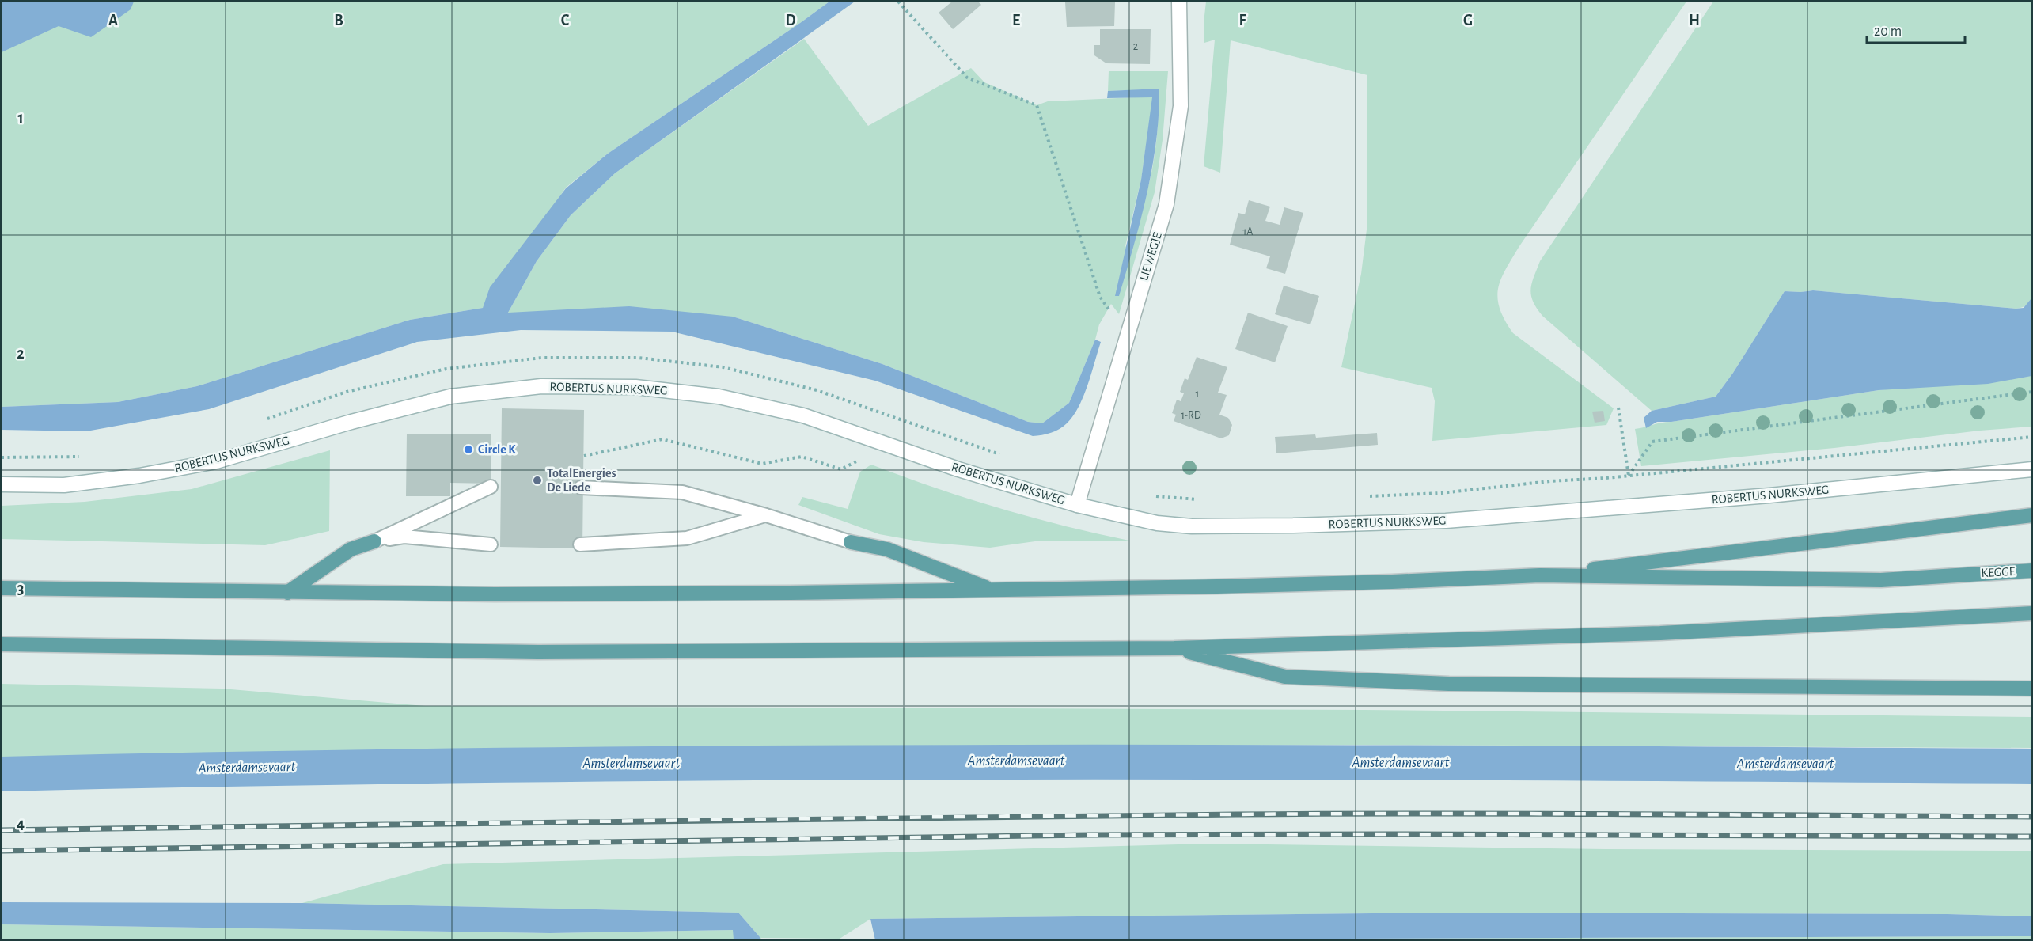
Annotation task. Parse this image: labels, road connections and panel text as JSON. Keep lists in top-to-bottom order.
{
  "streets": {
    "main road": ["LIEWEGJE", "ROBERTUS NURKSWEG", "KEGGE"]
  },
  "crossings": [
    ["LIEWEGJE", "ROBERTUS NURKSWEG"]
  ],
  "water": ["Amsterdamsevaart"],
  "places": ["Circle K", "TotalEnergies De Liede"],
  "house_numbers": [
    "2",
    "1A",
    "1",
    "1-RD"
  ],
  "scale_bar": "20 m",
  "grid": {
    "columns": [
      "A",
      "B",
      "C",
      "D",
      "E",
      "F",
      "G",
      "H"
    ],
    "rows": [
      "1",
      "2",
      "3",
      "4"
    ]
  }
}
